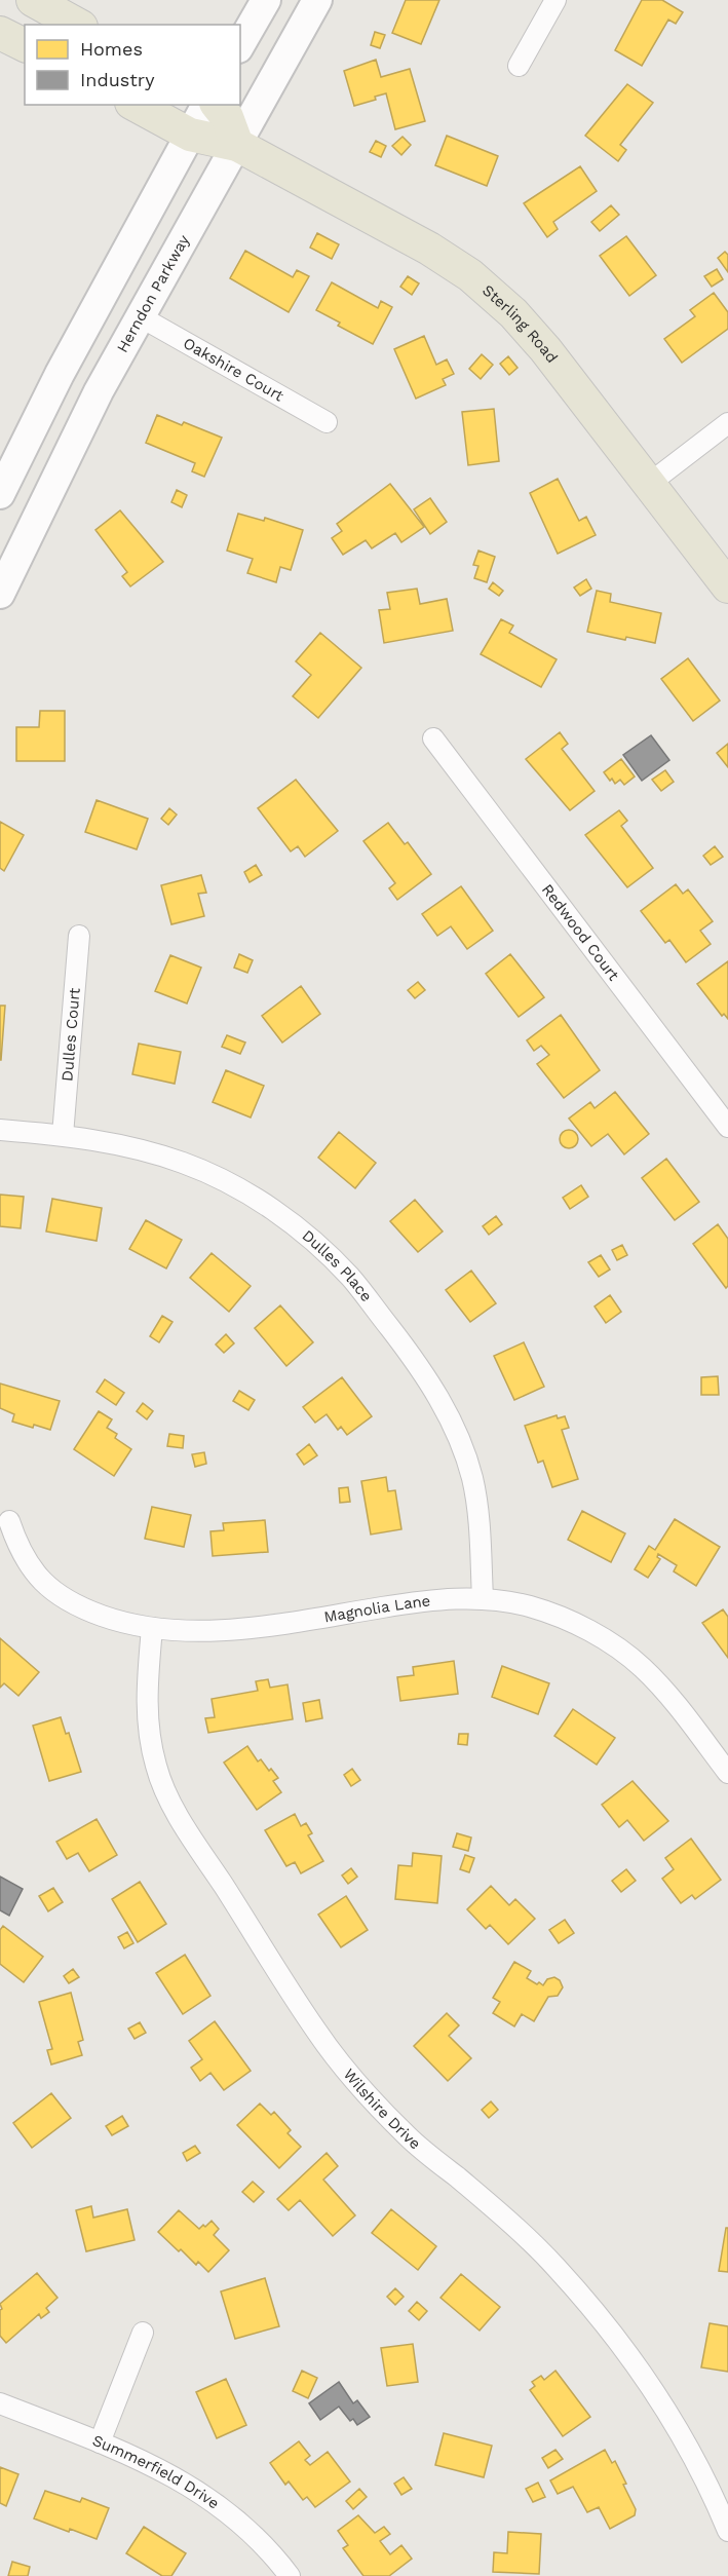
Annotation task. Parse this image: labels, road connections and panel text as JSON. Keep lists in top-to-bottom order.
{
  "streets": {
    "main road": ["Herndon Parkway", "Sterling Road"],
    "street": [
      "Oakshire Court",
      "Redwood Court",
      "Dulles Court",
      "Dulles Place",
      "Magnolia Lane",
      "Wilshire Drive",
      "Summerfield Drive"
    ]
  },
  "crossings": [
    ["Herndon Parkway", "Sterling Road"],
    ["Herndon Parkway", "Oakshire Court"],
    ["Dulles Court", "Dulles Place"],
    ["Dulles Place", "Magnolia Lane"],
    ["Magnolia Lane", "Wilshire Drive"]
  ],
  "legend": ["Homes", "Industry"]
}
